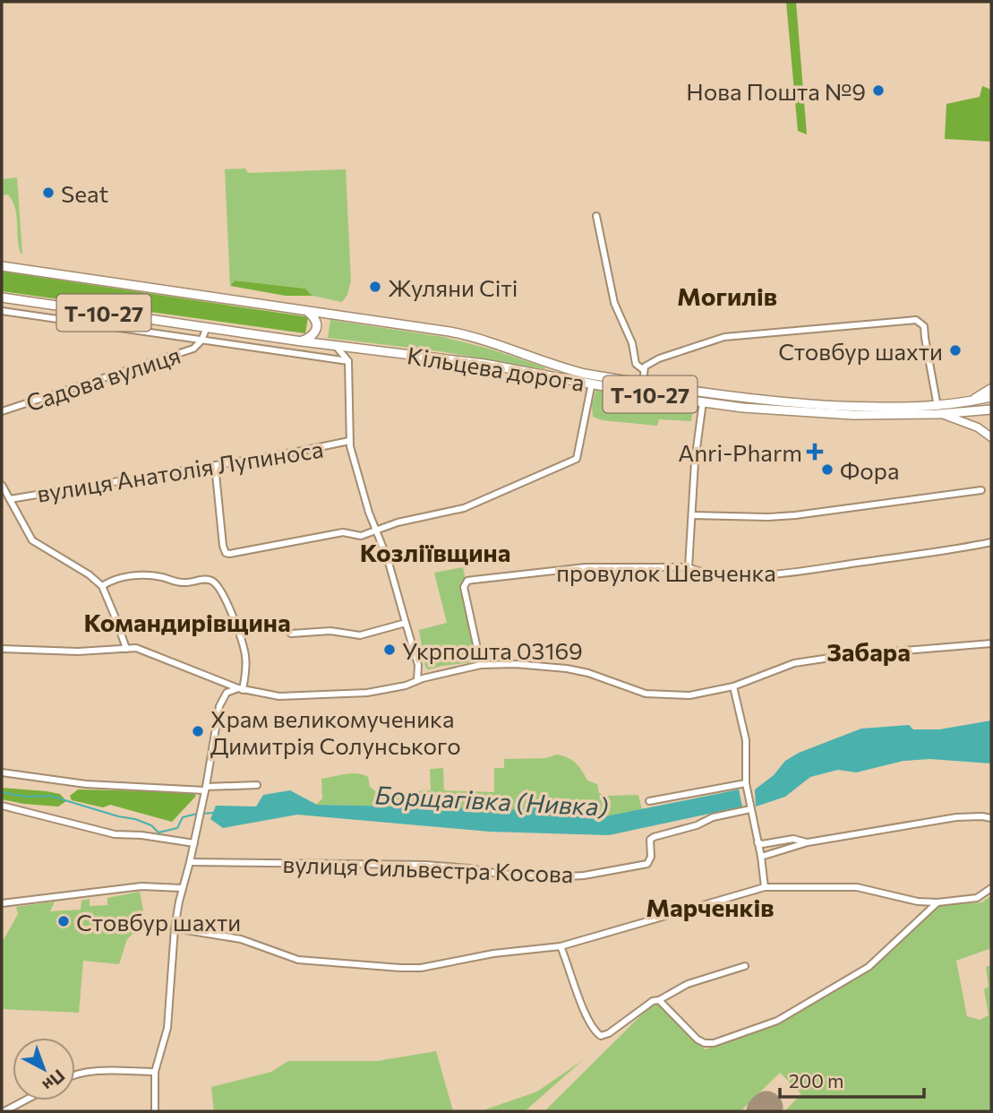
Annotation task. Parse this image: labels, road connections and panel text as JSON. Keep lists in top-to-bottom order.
{
  "streets": {
    "highway": ["Т-10-27", "Кільцева дорога"],
    "street": [
      "Садова вулиця",
      "вулиця Анатолія Лупиноса",
      "провулок Шевченка",
      "вулиця Сильвестра Косова"
    ]
  },
  "crossings": [
    ["Т-10-27", "Кільцева дорога"],
    ["Кільцева дорога", "Садова вулиця"]
  ],
  "districts": [
    "Могилів",
    "Козліївщина",
    "Командирівщина",
    "Забара",
    "Марченків"
  ],
  "water": ["Борщагівка (Нивка)"],
  "places": {
    "other": [
      "Нова Пошта №9",
      "Seat",
      "Жуляни Сіті",
      "Стовбур шахти",
      "Фора",
      "Укрпошта 03169",
      "Храм великомученика Димитрія Солунського",
      "Cтовбур шахти"
    ],
    "health": ["Anri-Pharm"]
  },
  "scale_bar": "200 m",
  "north": "bottom right"
}
